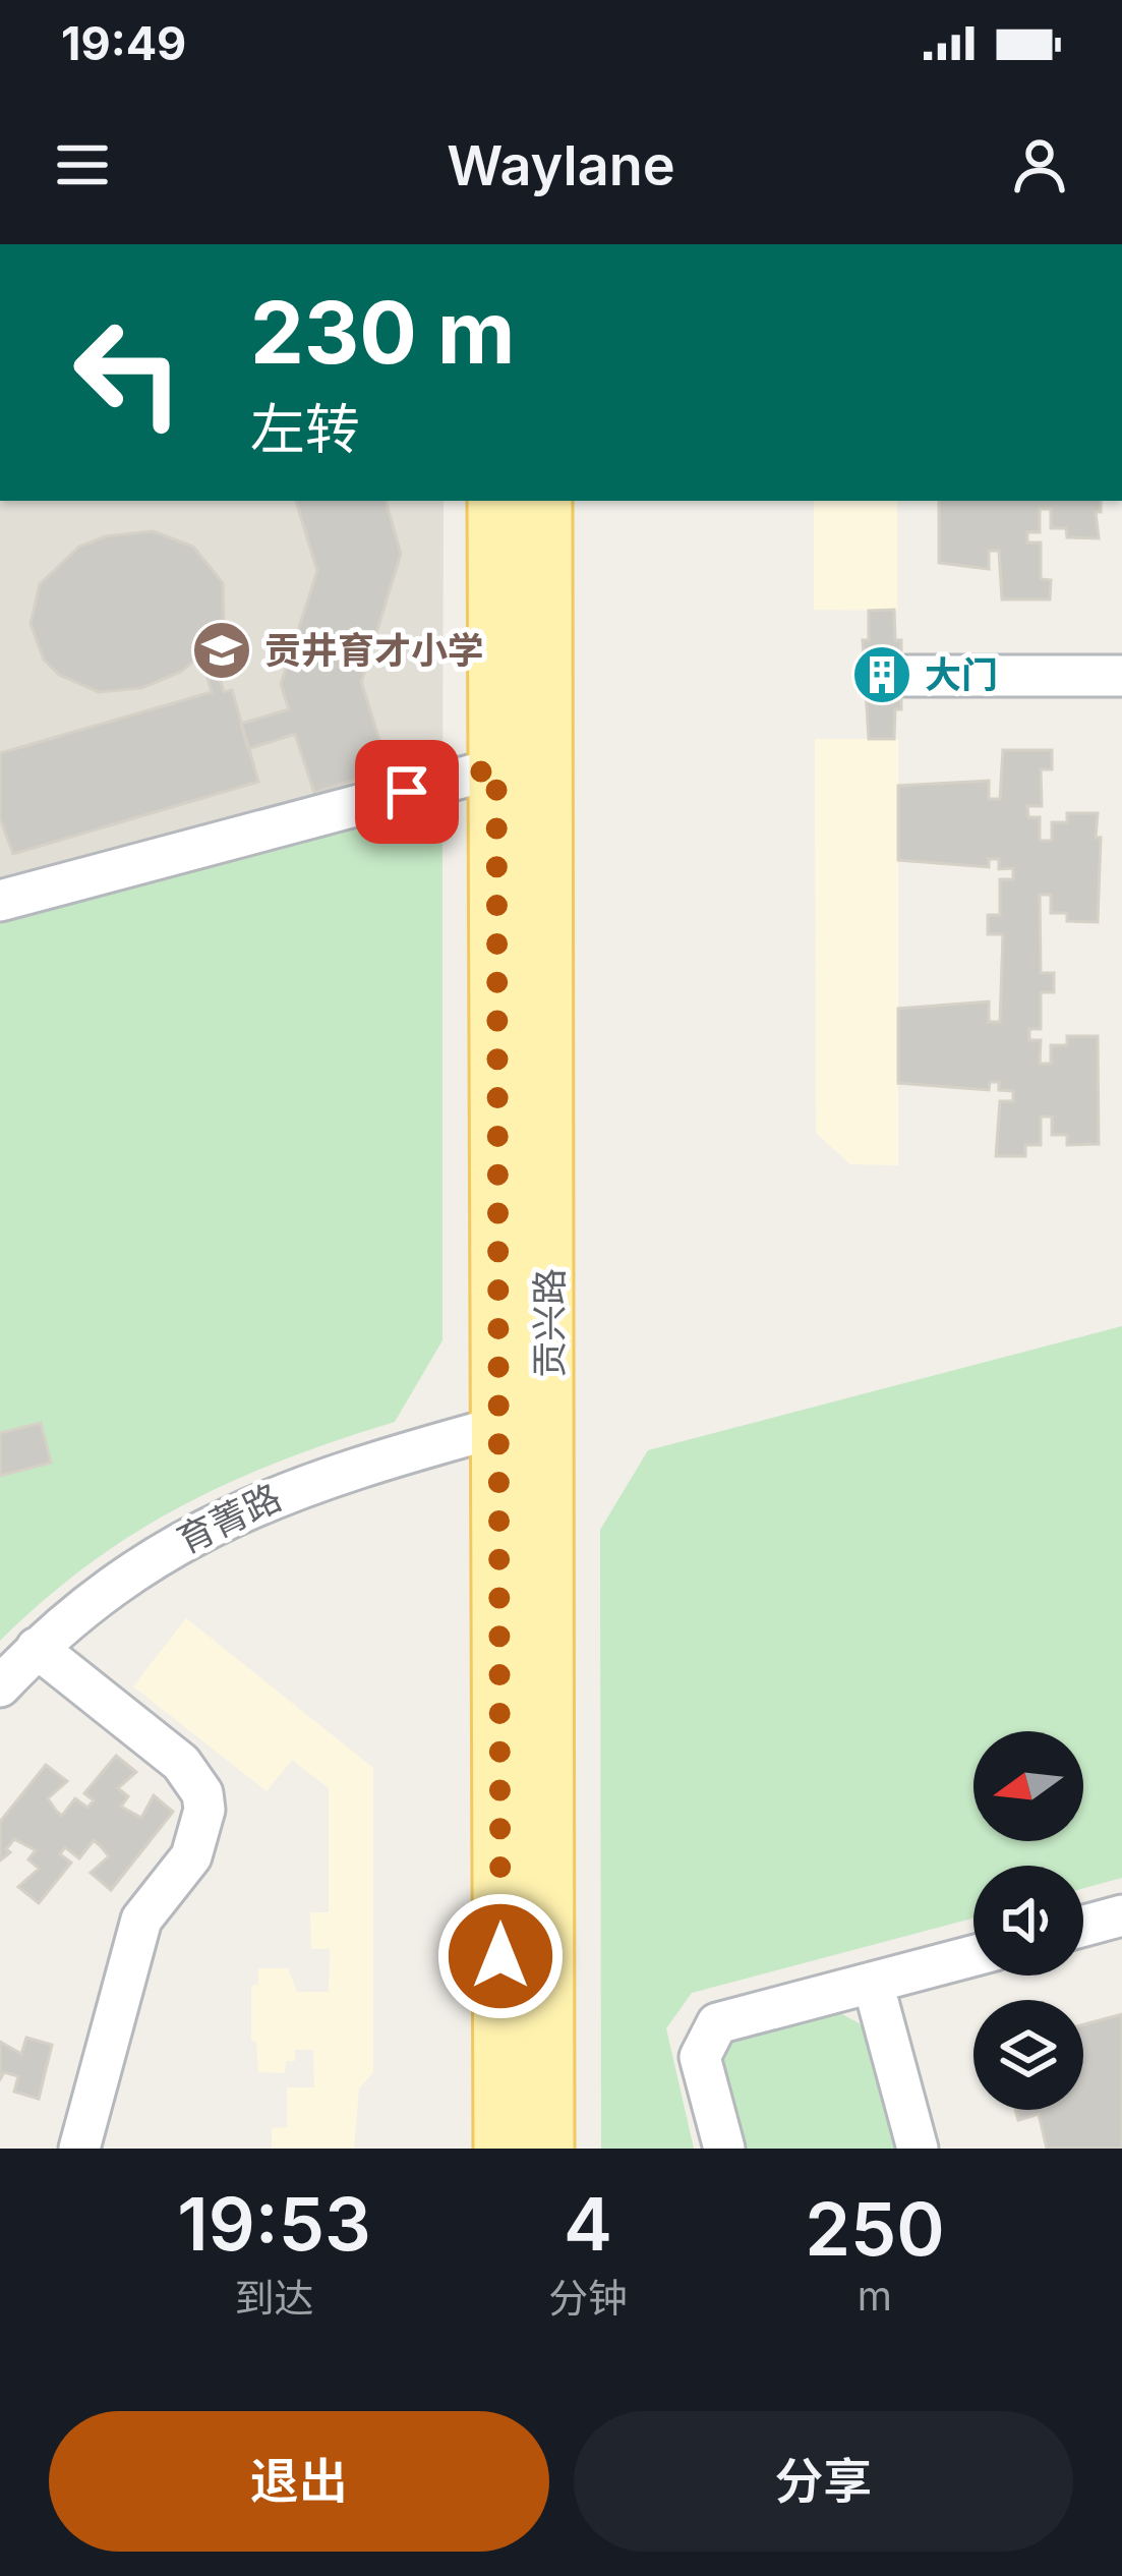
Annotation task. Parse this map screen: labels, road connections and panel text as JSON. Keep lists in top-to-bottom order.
{
  "streets": {
    "main road": ["贡兴路"],
    "street": ["育菁路"]
  },
  "crossings": [
    ["贡兴路", "育菁路"]
  ],
  "places": {
    "school or university": ["贡井育才小学"],
    "building": ["大门"]
  },
  "north": "left",
  "page": {
    "status": "19:49",
    "header": "Waylane",
    "turn": ["230 m", "左转"],
    "eta": [
      "19:53",
      "到达",
      "4",
      "分钟",
      "250",
      "m"
    ],
    "buttons": ["退出", "分享"]
  }
}
